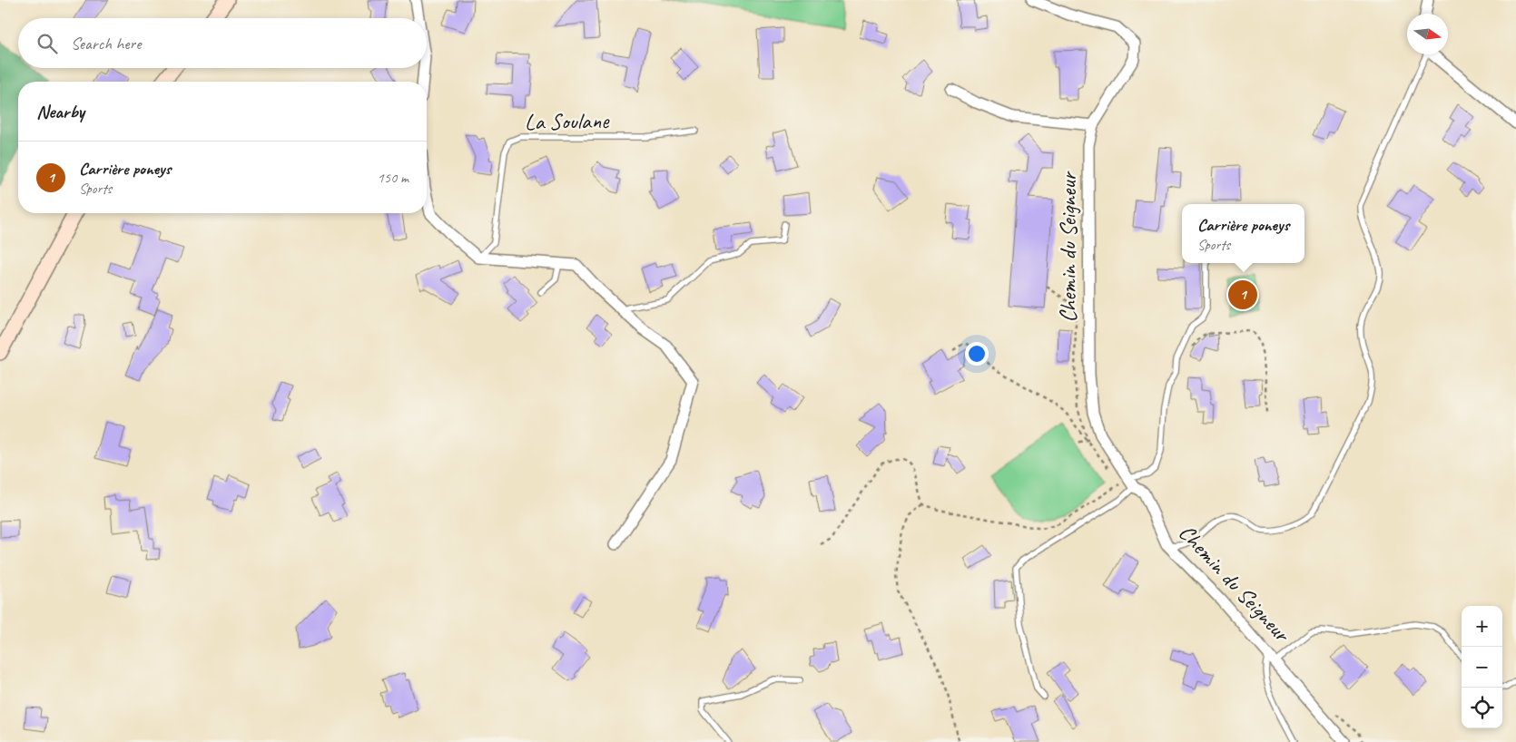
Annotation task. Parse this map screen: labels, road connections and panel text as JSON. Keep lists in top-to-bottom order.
{
  "streets": {
    "street": ["Chemin du Seigneur"],
    "lane": ["La Soulane"]
  },
  "north": "right",
  "page": {
    "search": "Search here",
    "heading": "Nearby",
    "list": [
      {
        "mark": "1",
        "name": "Carrière poneys",
        "note": "Sports",
        "value": "150 m"
      }
    ],
    "popup": ["Carrière poneys", "Sports"],
    "pins": "1",
    "map_buttons": ["+", "−"]
  }
}
